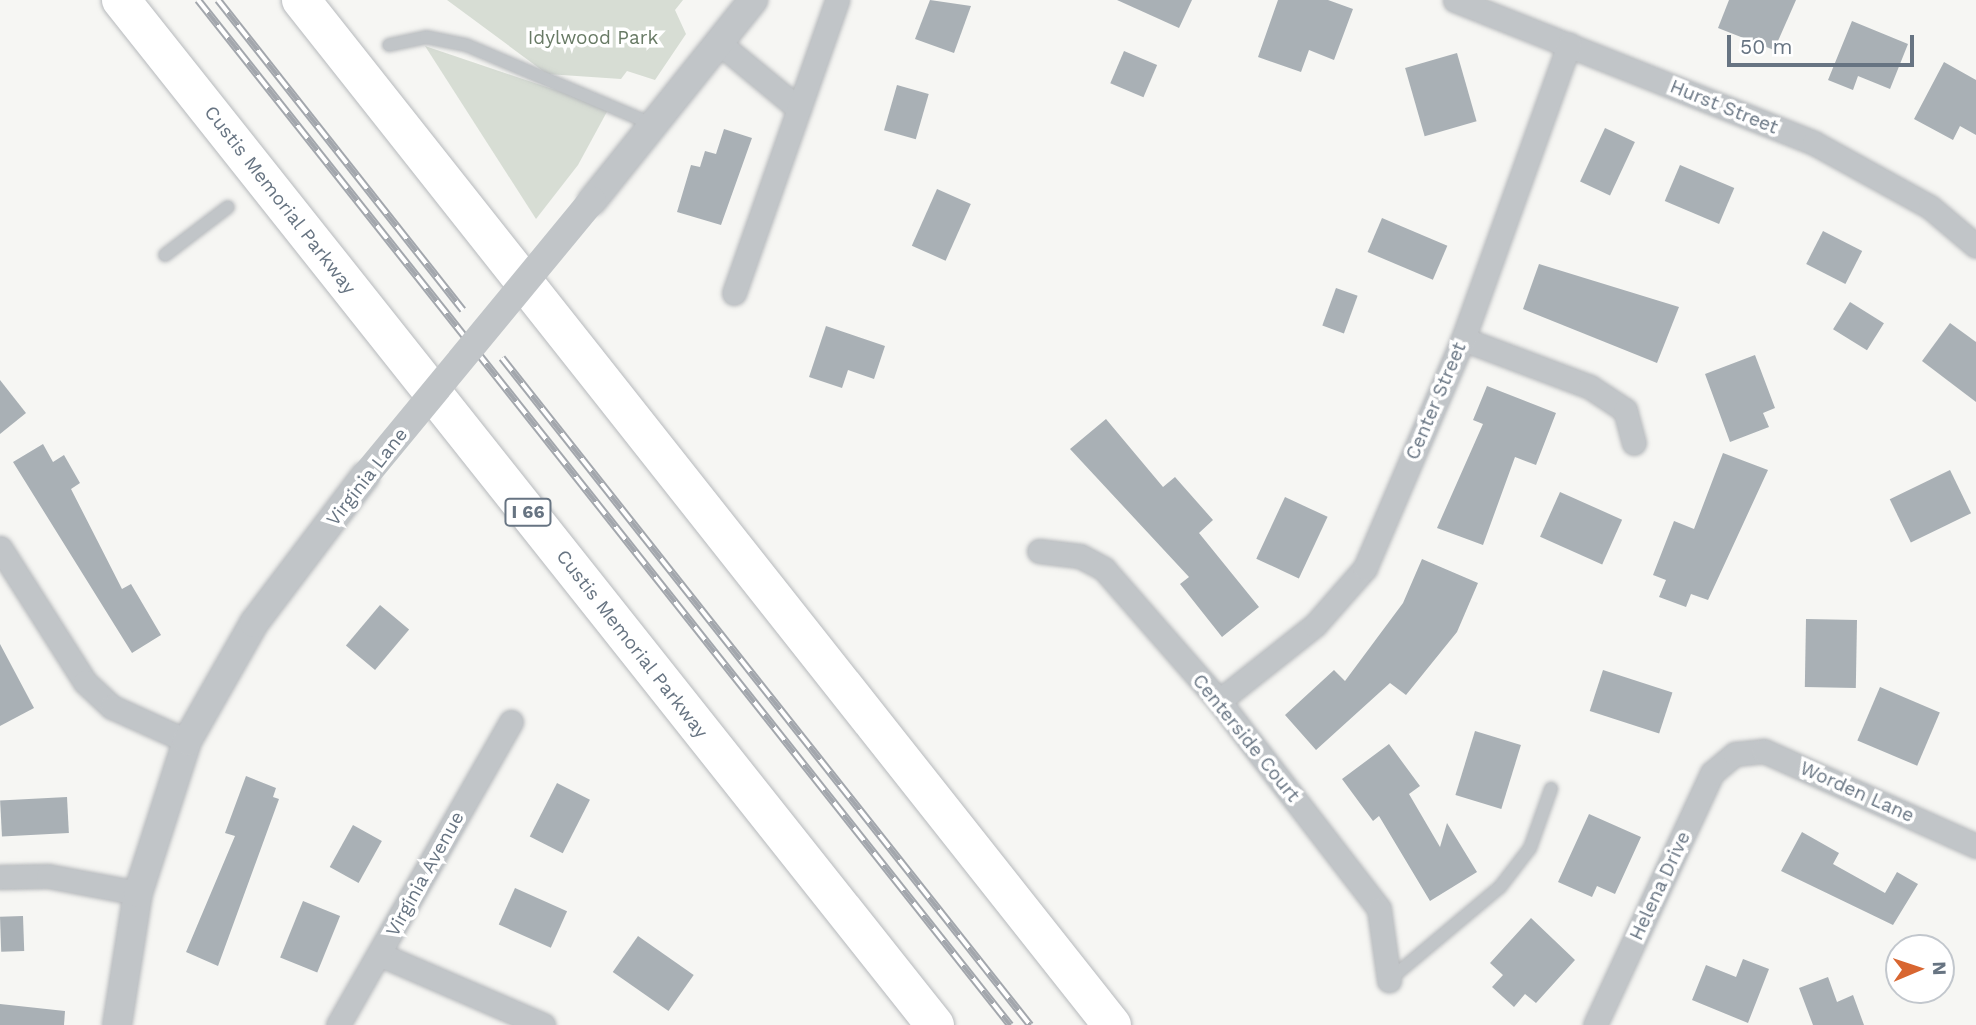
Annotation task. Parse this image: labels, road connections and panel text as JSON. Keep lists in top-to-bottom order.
{
  "streets": {
    "highway": ["Custis Memorial Parkway", "I 66"],
    "street": [
      "Hurst Street",
      "Center Street",
      "Virginia Lane",
      "Centerside Court",
      "Worden Lane",
      "Virginia Avenue",
      "Helena Drive"
    ]
  },
  "crossings": [
    ["Hurst Street", "Center Street"],
    ["Center Street", "Centerside Court"],
    ["Worden Lane", "Helena Drive"]
  ],
  "parks": ["Idylwood Park"],
  "scale_bar": "50 m",
  "north": "right"
}
